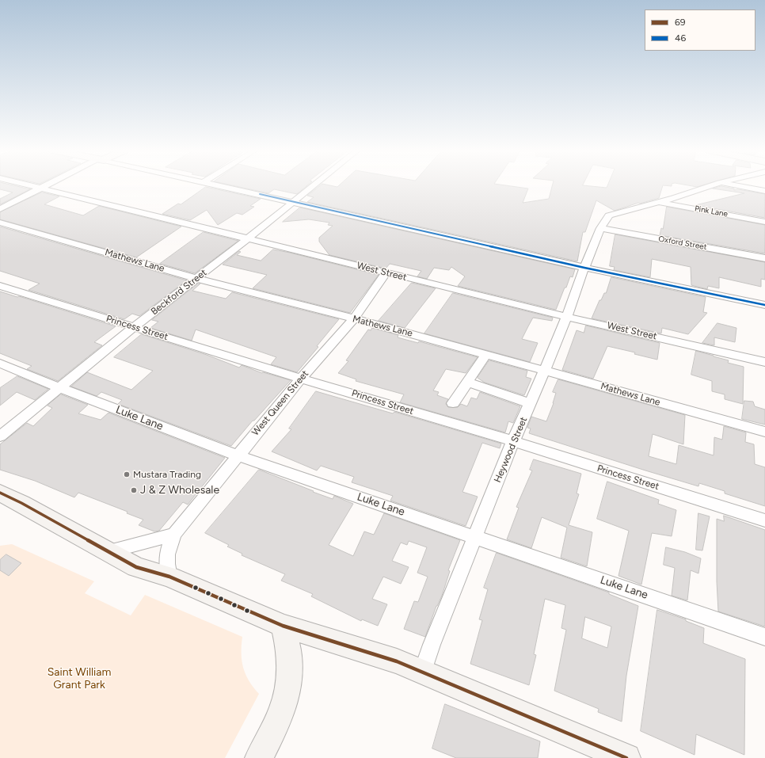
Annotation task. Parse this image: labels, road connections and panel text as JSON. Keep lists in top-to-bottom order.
{
  "streets": {
    "street": [
      "Pink Lane",
      "Oxford Street",
      "Mathews Lane",
      "West Street",
      "Beckford Street",
      "Princess Street",
      "West Queen Street",
      "Luke Lane",
      "Heywood Street"
    ]
  },
  "crossings": [
    ["Pink Lane", "Heywood Street"],
    ["Oxford Street", "Heywood Street"],
    ["Mathews Lane", "Beckford Street"],
    ["Mathews Lane", "West Queen Street"],
    ["Mathews Lane", "Heywood Street"],
    ["West Street", "Beckford Street"],
    ["West Street", "West Queen Street"],
    ["West Street", "Heywood Street"],
    ["Beckford Street", "Princess Street"],
    ["Beckford Street", "Luke Lane"],
    ["Princess Street", "West Queen Street"],
    ["Princess Street", "Heywood Street"],
    ["West Queen Street", "Luke Lane"],
    ["Luke Lane", "Heywood Street"]
  ],
  "parks": ["Saint William Grant Park"],
  "places": ["Mustara Trading", "J & Z Wholesale"],
  "lines": ["transit line 46", "transit line 69"],
  "legend": ["69", "46"]
}
